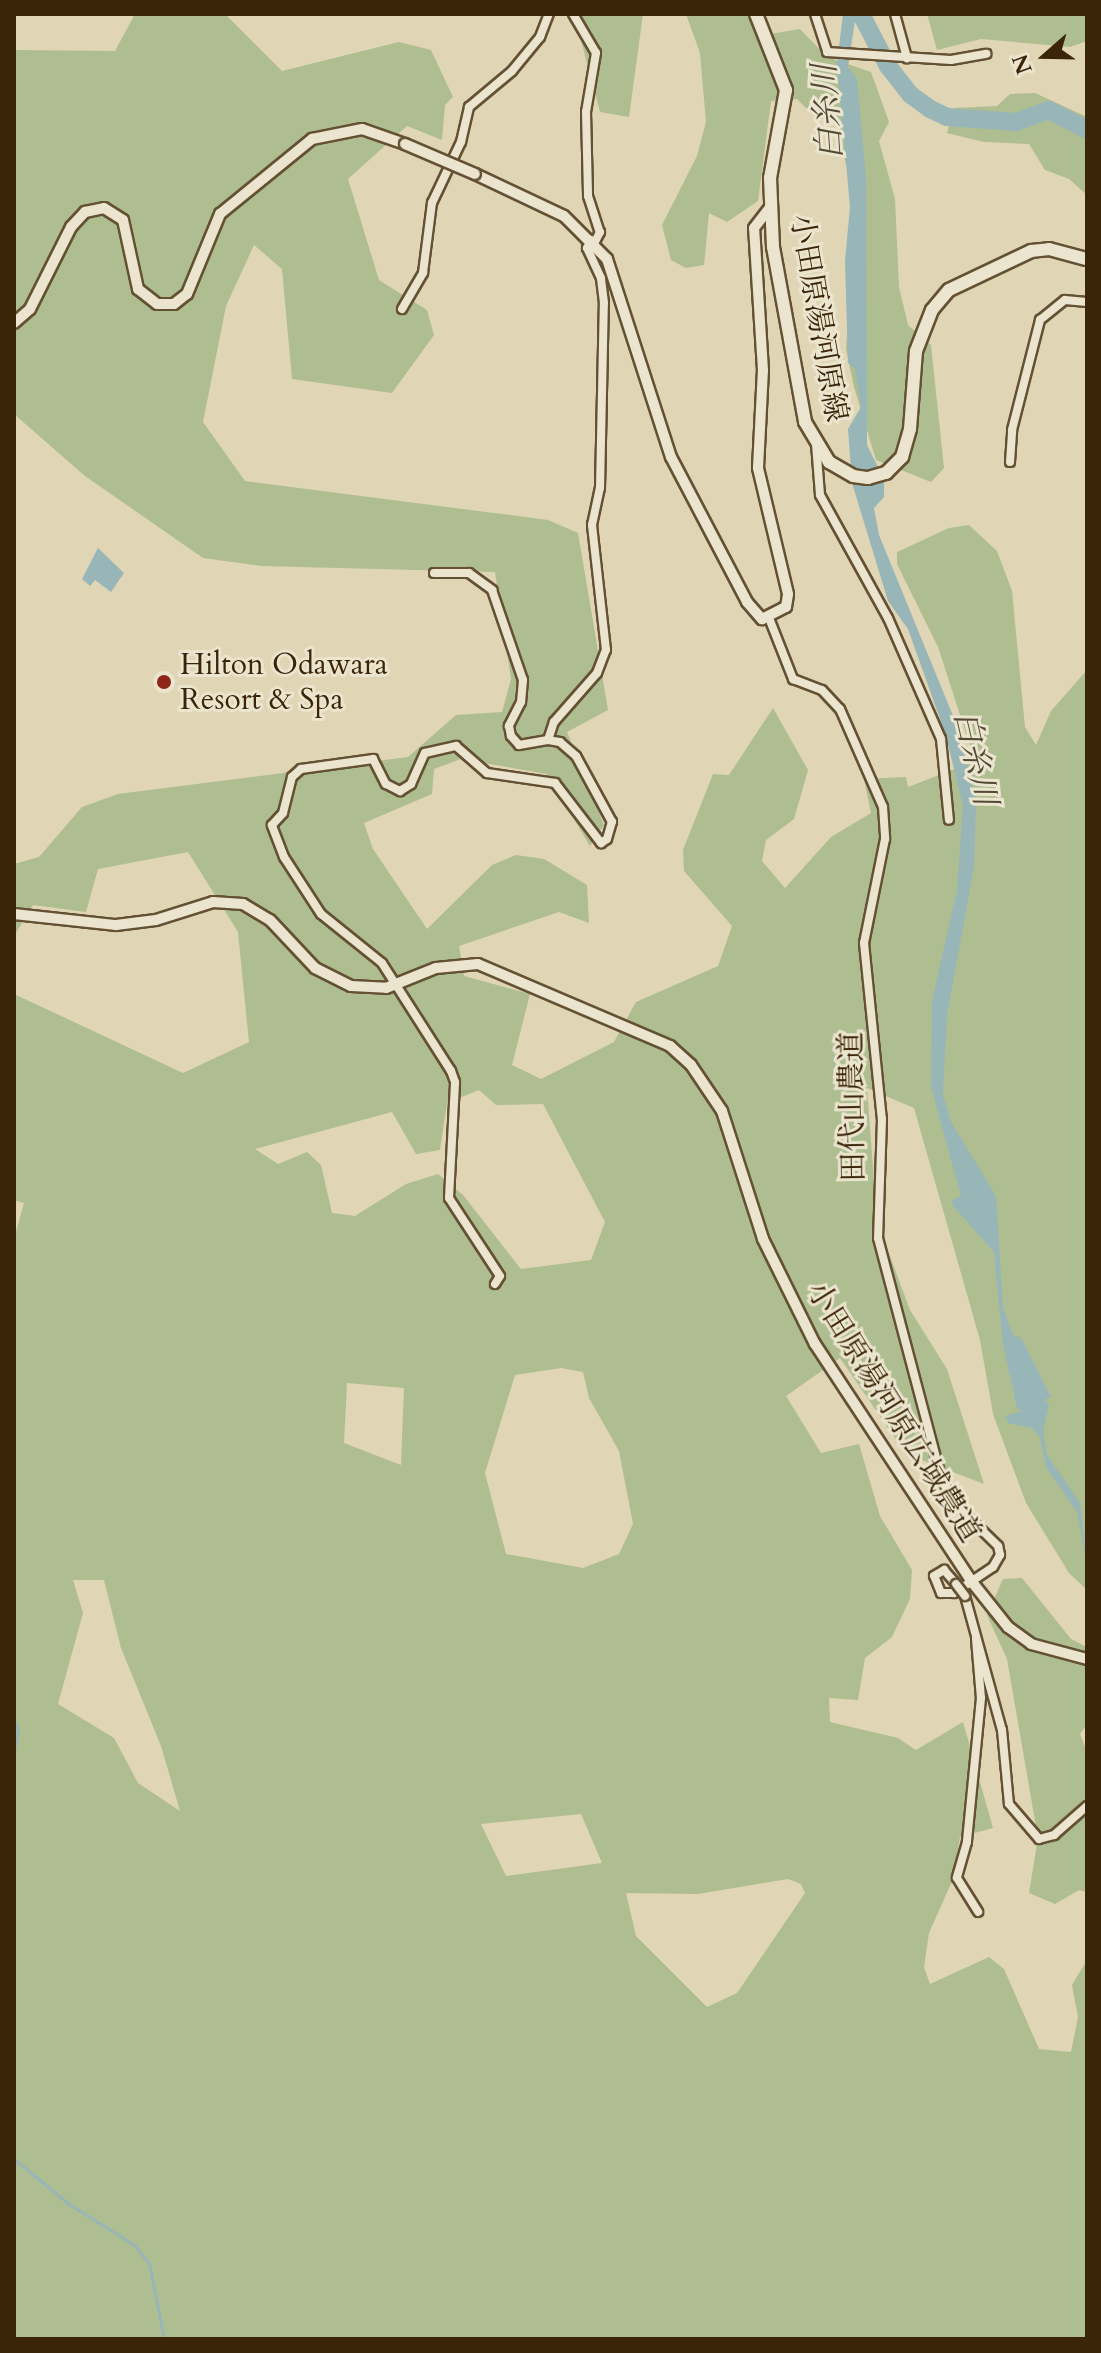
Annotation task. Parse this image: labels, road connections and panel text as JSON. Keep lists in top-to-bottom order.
{
  "streets": {
    "main road": ["小田原湯河原線"],
    "street": ["田代山農道", "小田原湯河原広域農道"]
  },
  "crossings": [
    ["田代山農道", "小田原湯河原広域農道"]
  ],
  "water": ["白糸川"],
  "places": ["Hilton Odawara Resort & Spa"],
  "north": "left"
}
